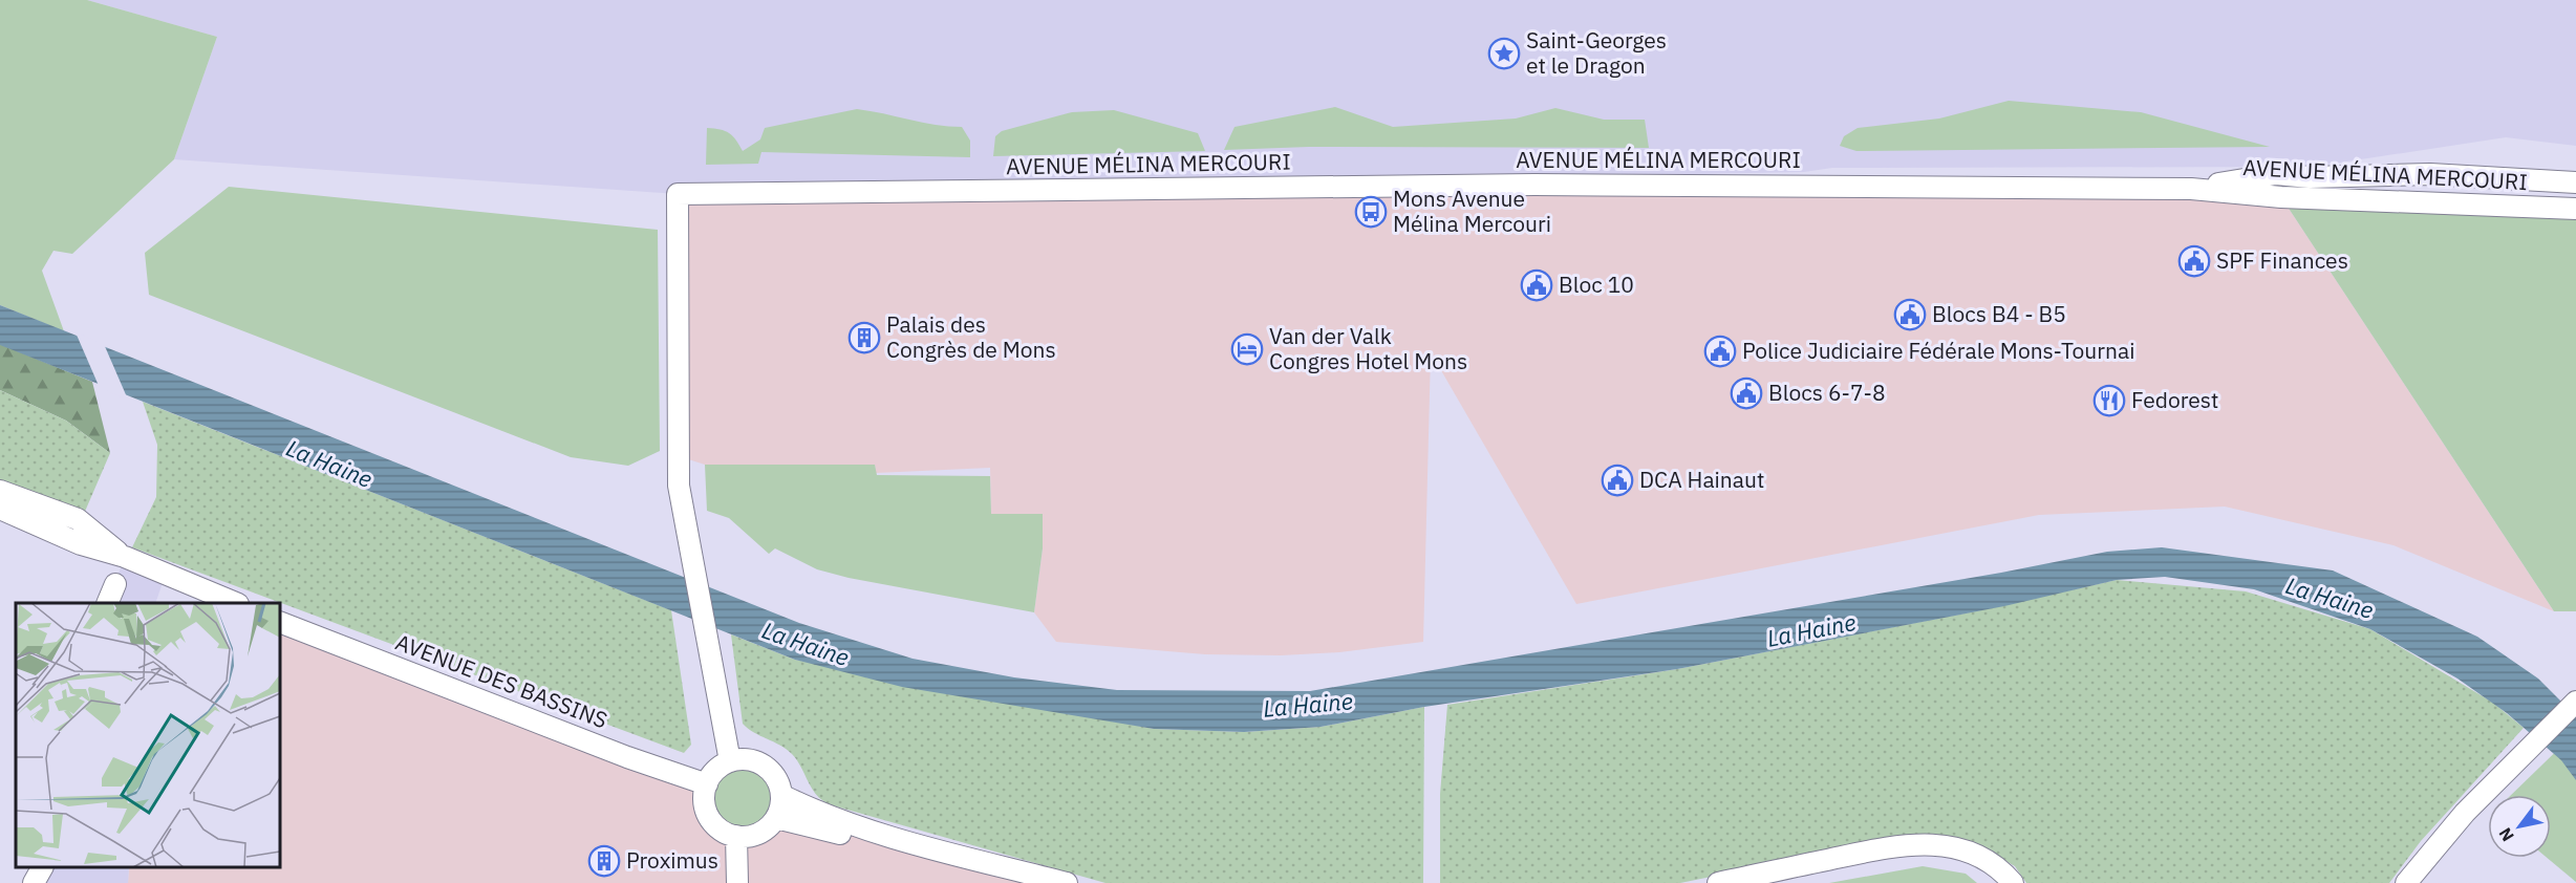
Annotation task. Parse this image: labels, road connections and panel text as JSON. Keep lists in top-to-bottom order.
{
  "streets": {
    "street": ["AVENUE MÉLINA MERCOURI", "AVENUE DES BASSINS"]
  },
  "crossings": [
    ["AVENUE MÉLINA MERCOURI", "AVENUE DES BASSINS"]
  ],
  "water": ["La Haine"],
  "places": {
    "place": ["Saint-Georges et le Dragon"],
    "bus stop": ["Mons Avenue Mélina Mercouri"],
    "public building": [
      "SPF Finances",
      "Bloc 10",
      "Blocs B4 - B5",
      "Police Judiciaire Fédérale Mons-Tournai",
      "Blocs 6-7-8",
      "DCA Hainaut"
    ],
    "building": ["Palais des Congrès de Mons", "Proximus"],
    "hotel": ["Van der Valk Congres Hotel Mons"],
    "restaurant": ["Fedorest"]
  },
  "north": "bottom left"
}
